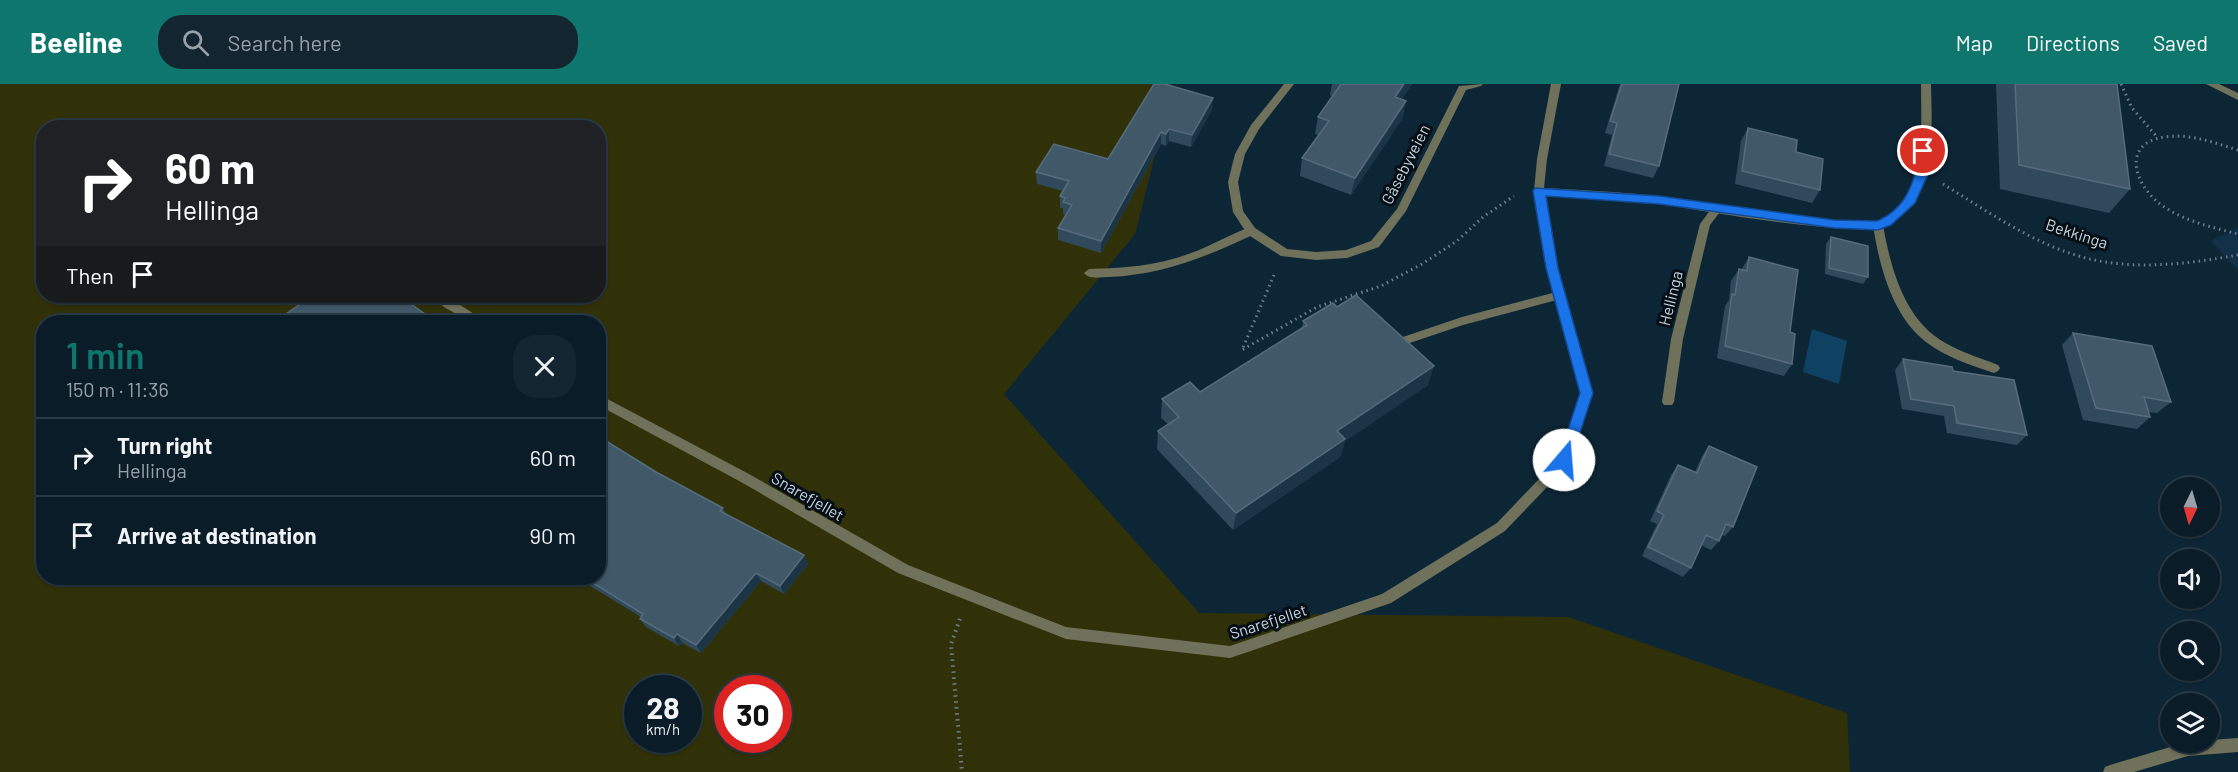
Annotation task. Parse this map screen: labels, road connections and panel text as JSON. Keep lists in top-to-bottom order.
{
  "streets": {
    "street": ["Gåsebyveien", "Hellinga", "Snarefjellet"],
    "path": ["Bekkinga"]
  },
  "north": "bottom",
  "page": {
    "header": "Beeline",
    "search": "Search here",
    "nav": ["Map", "Directions", "Saved"],
    "turn": ["60 m", "Hellinga"],
    "then": "Then",
    "heading": ["1 min", "150 m · 11:36"],
    "list": [
      {
        "name": "Turn right",
        "note": "Hellinga",
        "value": "60 m"
      },
      {
        "name": "Arrive at destination",
        "value": "90 m"
      }
    ],
    "speed": "28 km/h",
    "limit": "30"
  }
}
